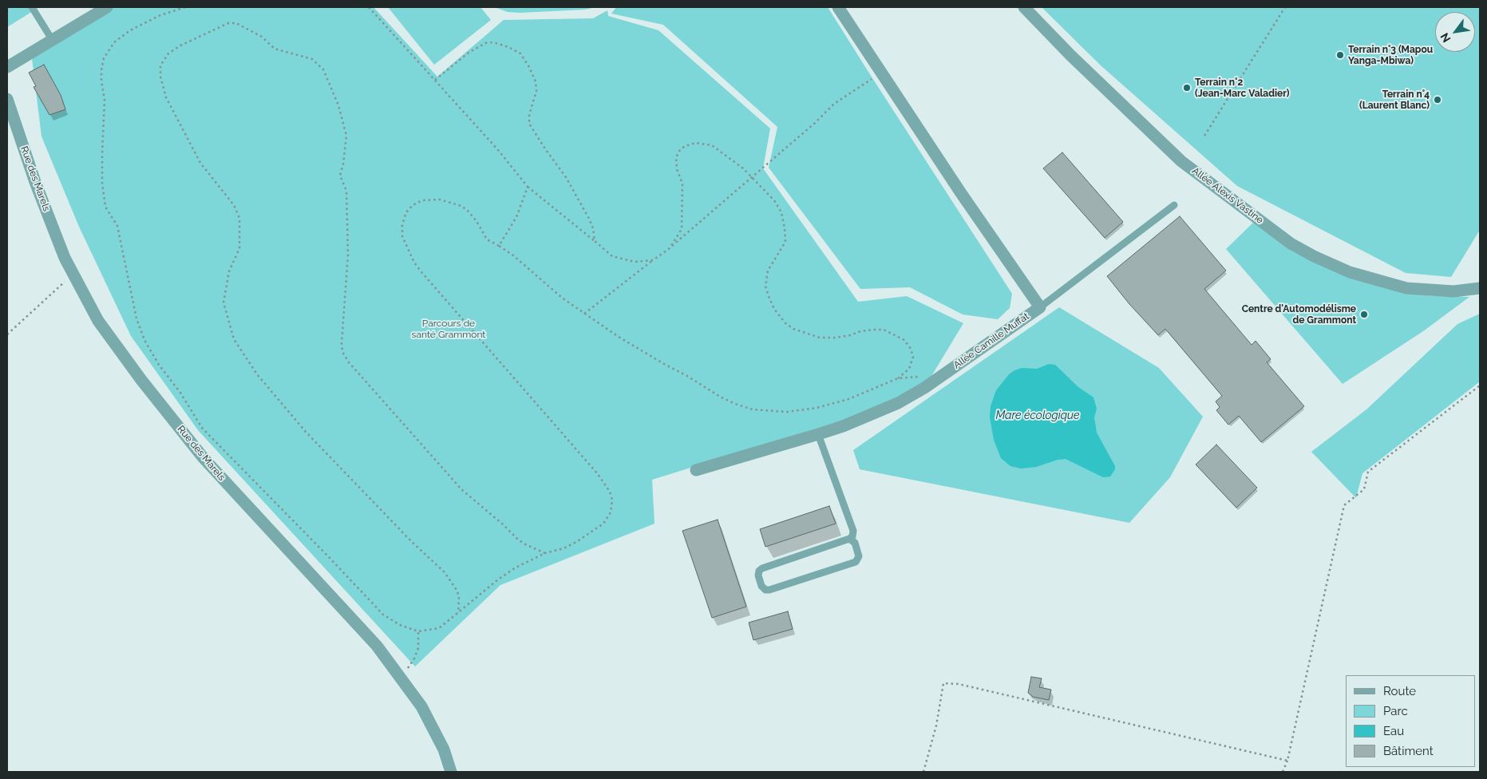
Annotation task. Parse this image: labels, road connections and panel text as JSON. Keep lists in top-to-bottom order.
{
  "streets": {
    "street": ["Rue des Marels", "Allée Alexis Vastine", "Allée Camille Muffat"]
  },
  "water": ["Mare écologique"],
  "parks": ["Parcours de santé Grammont"],
  "places": [
    "Terrain n°3 (Mapou Yanga-Mbiwa)",
    "Terrain n°2 (Jean-Marc Valadier)",
    "Terrain n°4 (Laurent Blanc)",
    "Centre d'Automodélisme de Grammont"
  ],
  "legend": [
    "Route",
    "Parc",
    "Eau",
    "Bâtiment"
  ],
  "north": "bottom left"
}
